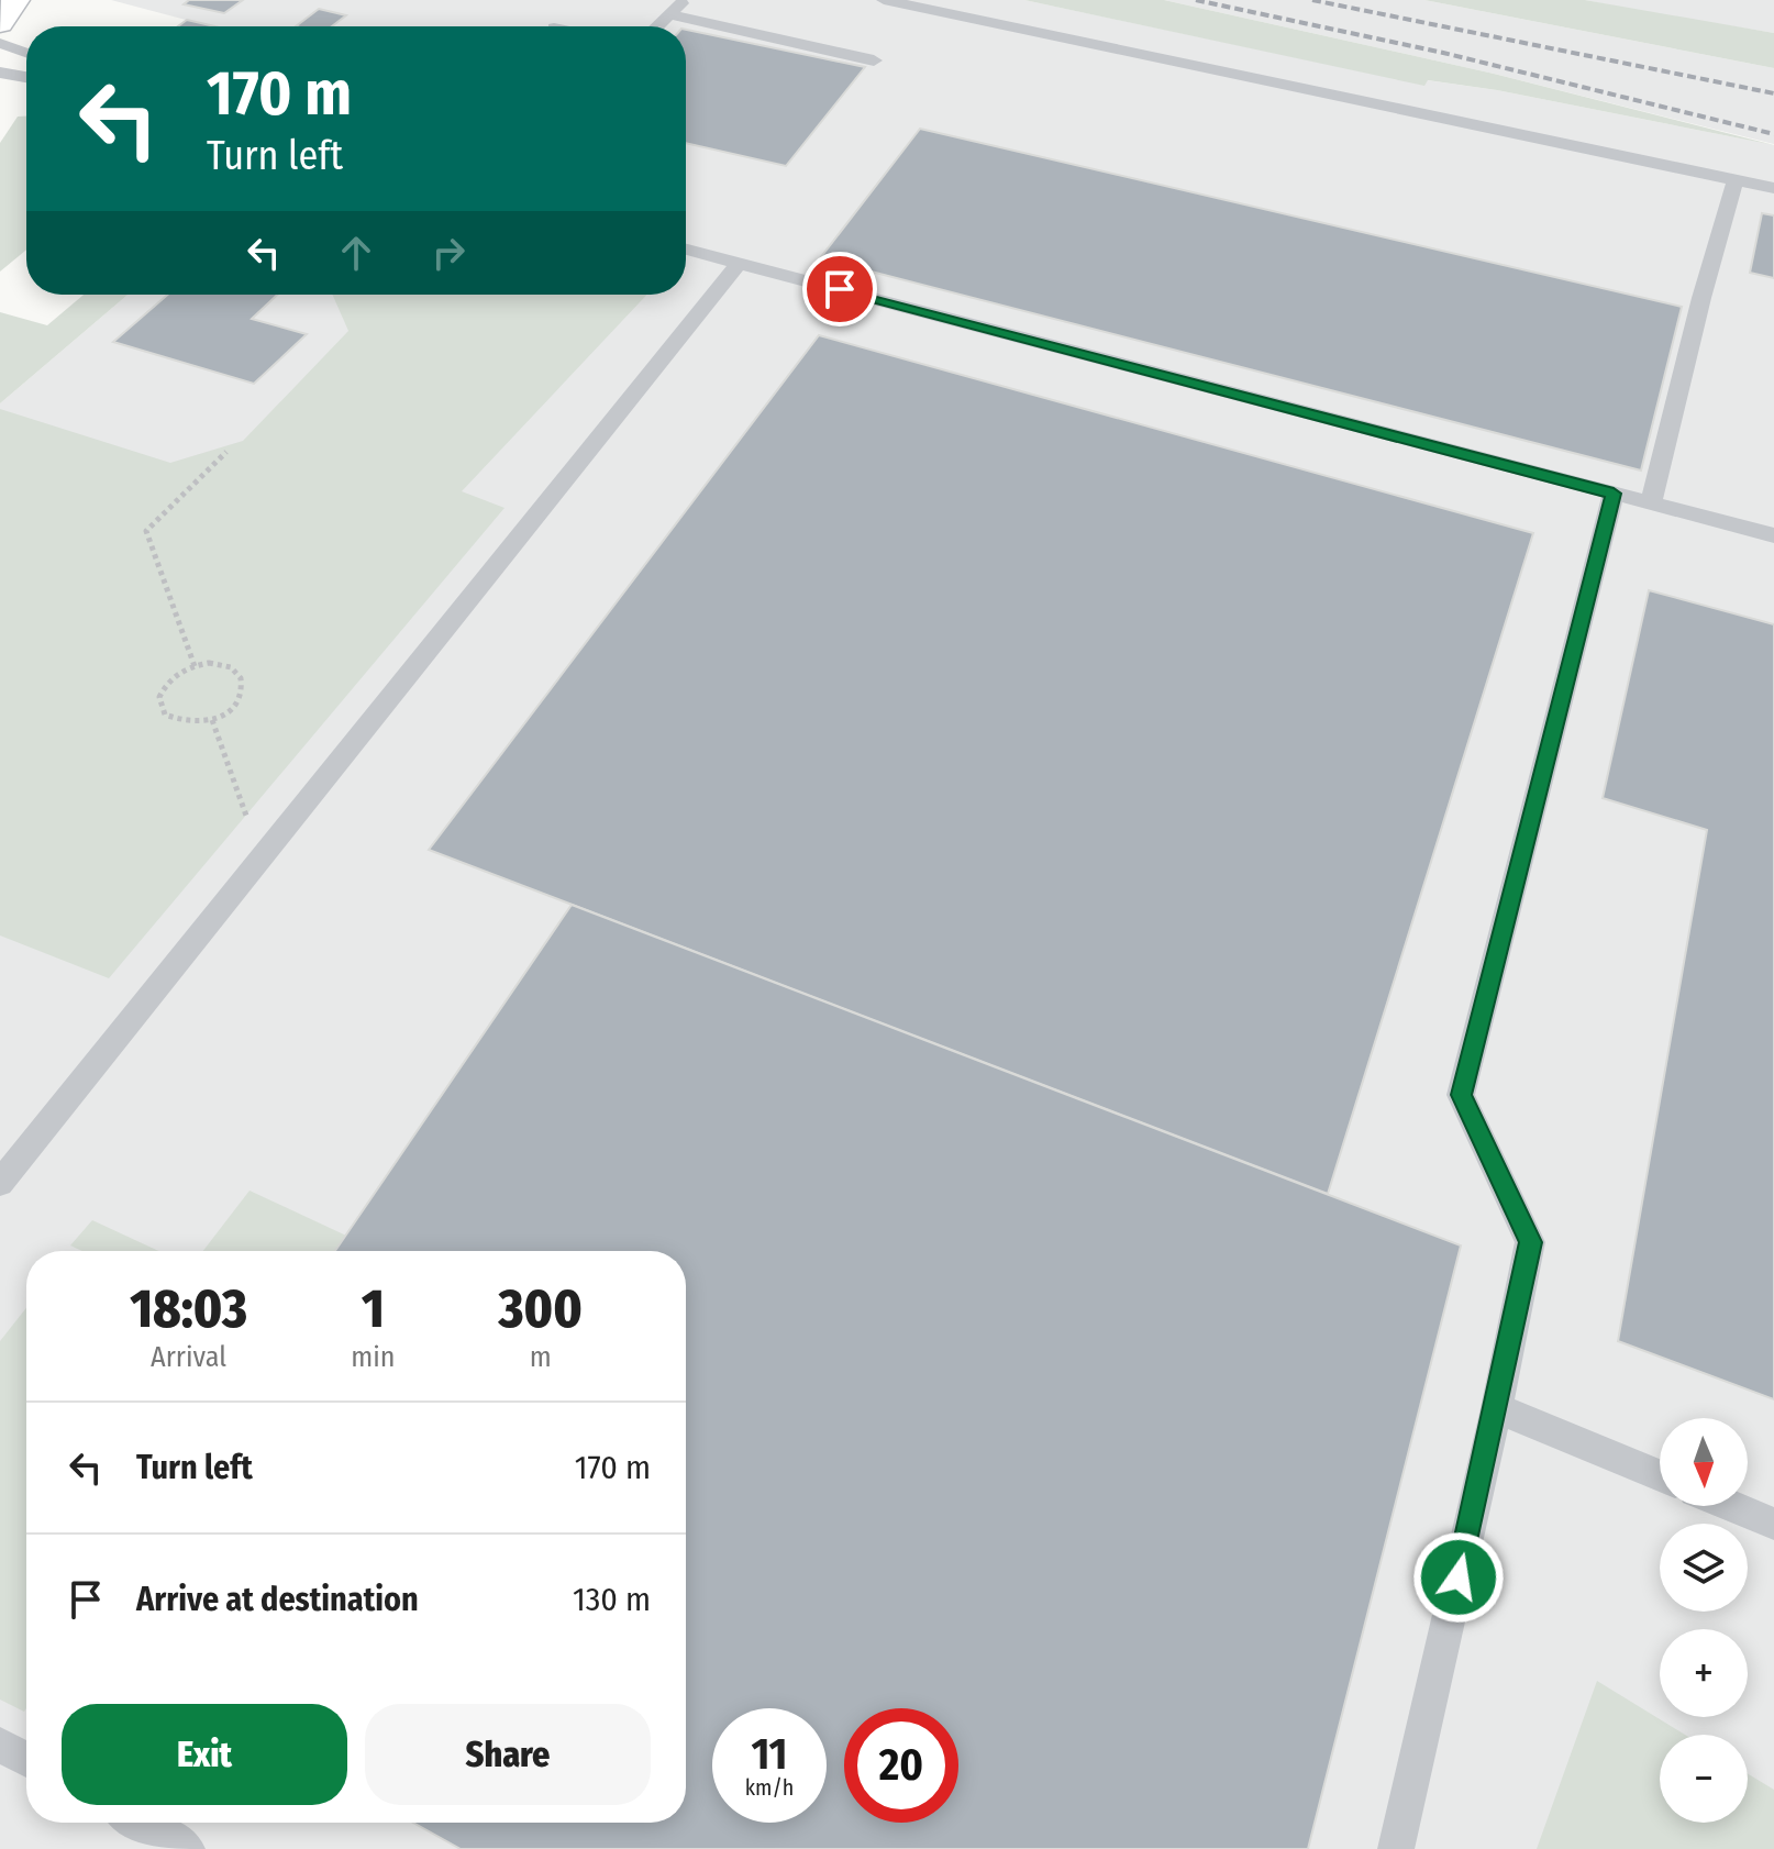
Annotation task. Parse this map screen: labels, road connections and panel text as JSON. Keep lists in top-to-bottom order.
{
  "north": "bottom",
  "page": {
    "turn": ["170 m", "Turn left"],
    "eta": [
      "18:03",
      "Arrival",
      "1",
      "min",
      "300",
      "m"
    ],
    "list": [
      {
        "name": "Turn left",
        "value": "170 m"
      },
      {
        "name": "Arrive at destination",
        "value": "130 m"
      }
    ],
    "map_buttons": ["+", "−"],
    "buttons": ["Exit", "Share"],
    "speed": "11 km/h",
    "limit": "20"
  }
}
